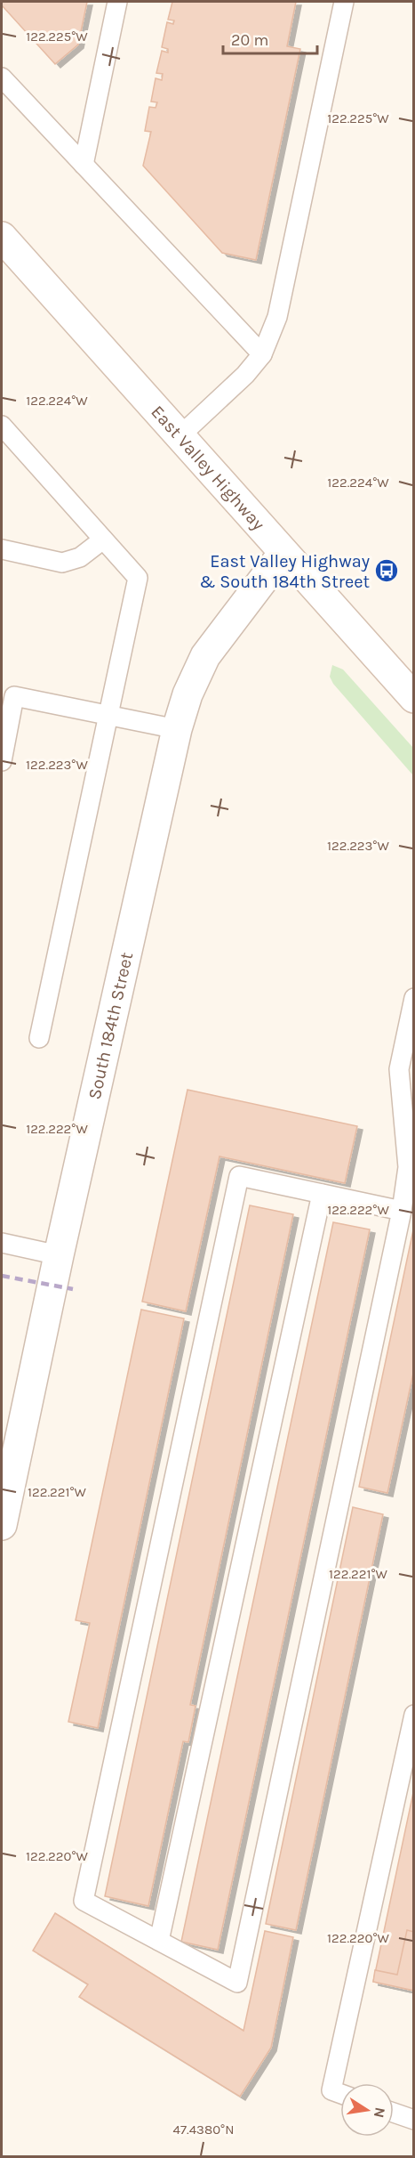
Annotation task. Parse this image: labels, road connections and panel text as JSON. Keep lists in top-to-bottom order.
{
  "streets": {
    "street": ["East Valley Highway", "South 184th Street"]
  },
  "crossings": [
    ["East Valley Highway", "South 184th Street"]
  ],
  "places": {
    "bus stop": ["East Valley Highway & South 184th Street"]
  },
  "scale_bar": "20 m",
  "north": "right",
  "coordinates": [
    "122.225°W",
    "122.224°W",
    "122.223°W",
    "122.222°W",
    "122.221°W",
    "122.220°W",
    "47.4380°N"
  ]
}
